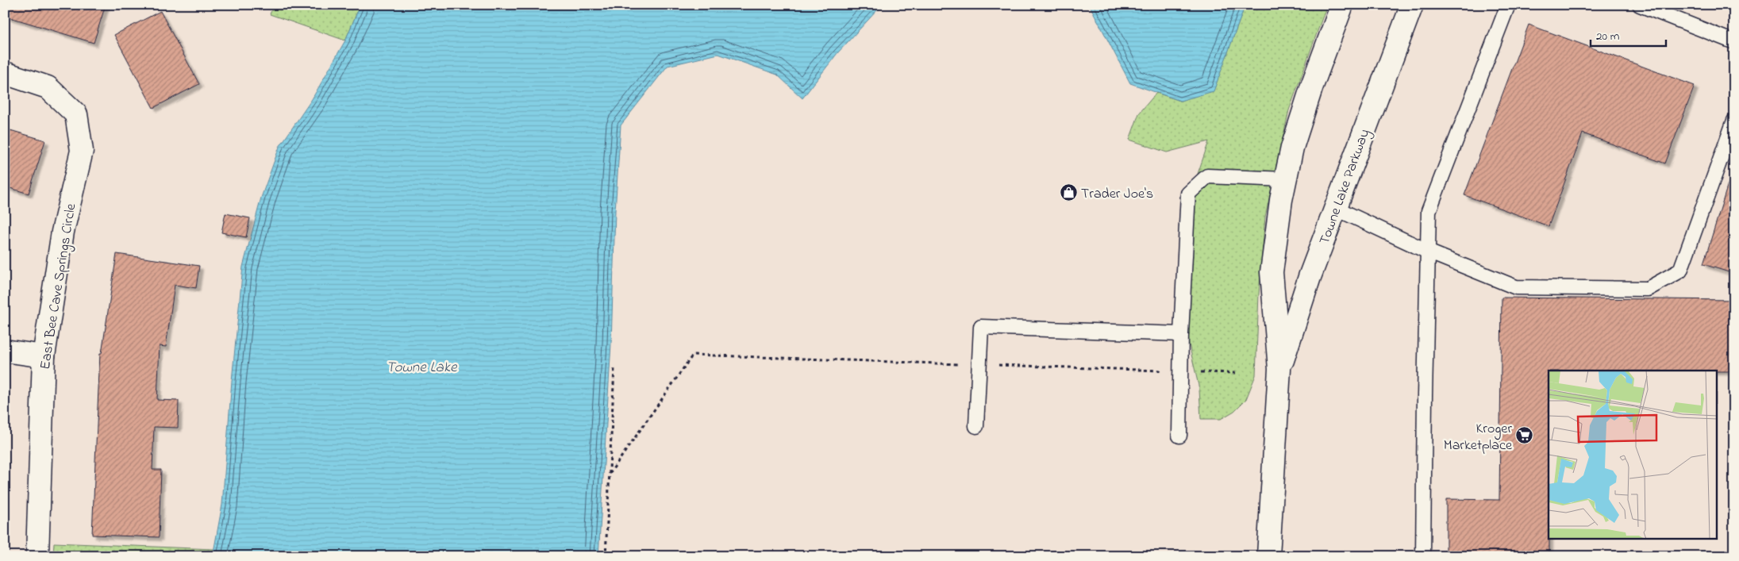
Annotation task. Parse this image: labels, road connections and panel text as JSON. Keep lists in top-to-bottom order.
{
  "streets": {
    "street": ["Towne Lake Parkway", "East Bee Cave Springs Circle"]
  },
  "water": ["Towne Lake"],
  "places": {
    "shop": ["Trader Joe's"],
    "supermarket": ["Kroger Marketplace"]
  },
  "scale_bar": "20 m"
}
